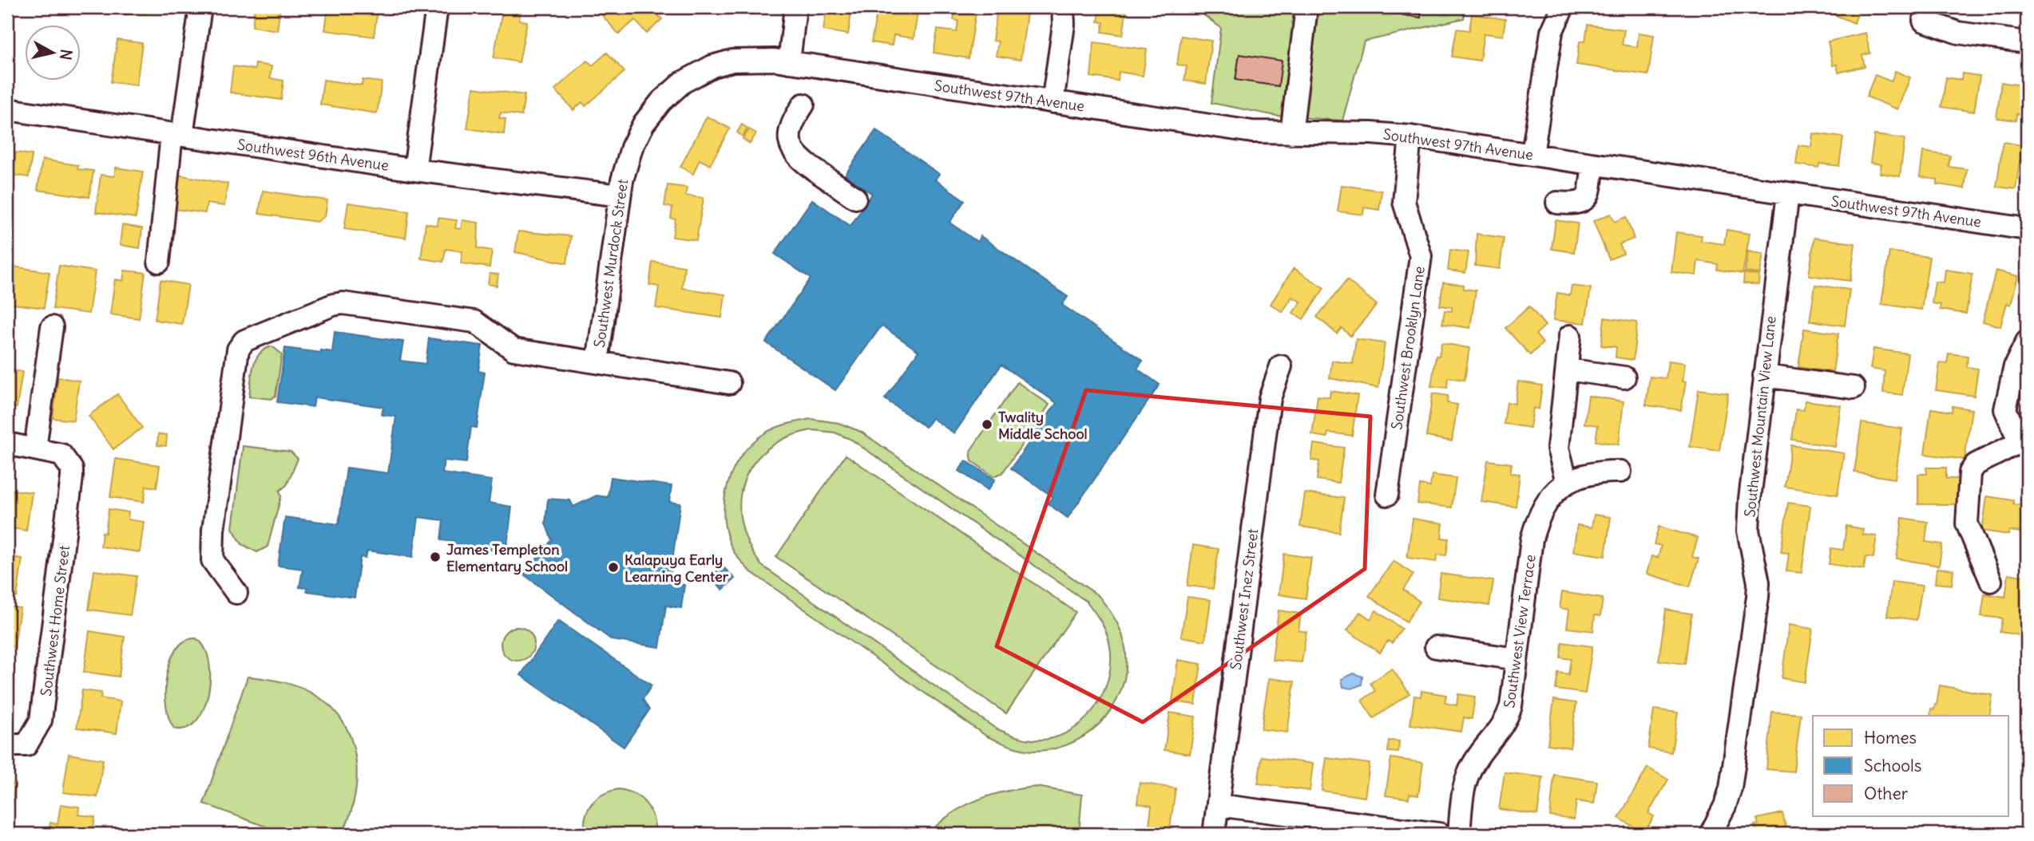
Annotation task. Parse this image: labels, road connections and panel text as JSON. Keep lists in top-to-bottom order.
{
  "streets": {
    "street": [
      "Southwest 97th Avenue",
      "Southwest 96th Avenue",
      "Southwest Murdock Street",
      "Southwest Brooklyn Lane",
      "Southwest Mountain View Lane",
      "Southwest Inez Street",
      "Southwest Home Street",
      "Southwest View Terrace"
    ]
  },
  "crossings": [
    ["Southwest 97th Avenue", "Southwest Murdock Street"],
    ["Southwest 97th Avenue", "Southwest Brooklyn Lane"],
    ["Southwest 97th Avenue", "Southwest Mountain View Lane"],
    ["Southwest 96th Avenue", "Southwest Murdock Street"]
  ],
  "places": ["Twality Middle School", "James Templeton Elementary School", "Kalapuya Early Learning Center"],
  "legend": ["Homes", "Schools", "Other"],
  "north": "right"
}
